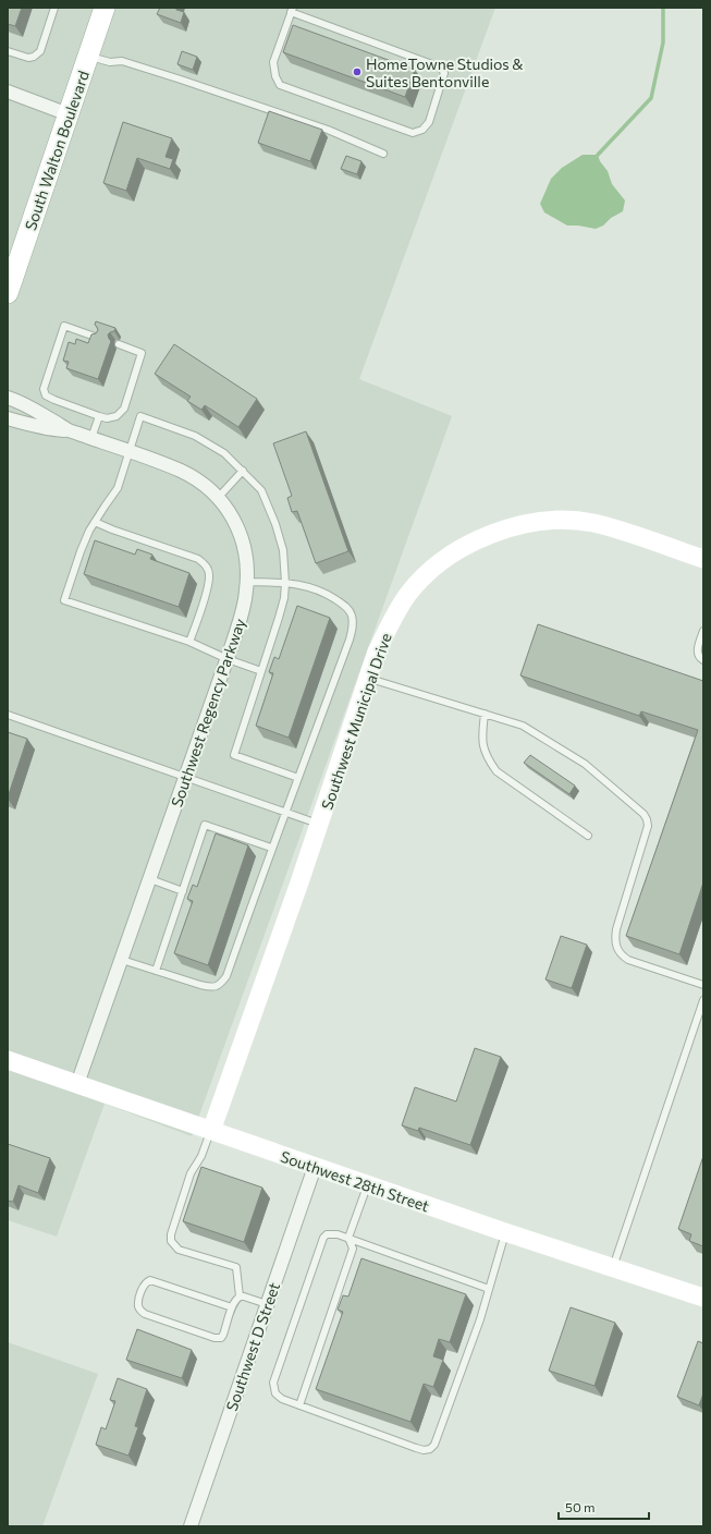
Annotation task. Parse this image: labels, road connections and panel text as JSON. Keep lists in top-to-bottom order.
{
  "streets": {
    "main road": ["South Walton Boulevard"],
    "street": [
      "Southwest Regency Parkway",
      "Southwest Municipal Drive",
      "Southwest 28th Street",
      "Southwest D Street"
    ]
  },
  "crossings": [
    ["Southwest Regency Parkway", "Southwest 28th Street"],
    ["Southwest Municipal Drive", "Southwest 28th Street"],
    ["Southwest 28th Street", "Southwest D Street"]
  ],
  "places": ["HomeTowne Studios & Suites Bentonville"],
  "scale_bar": "50 m"
}
